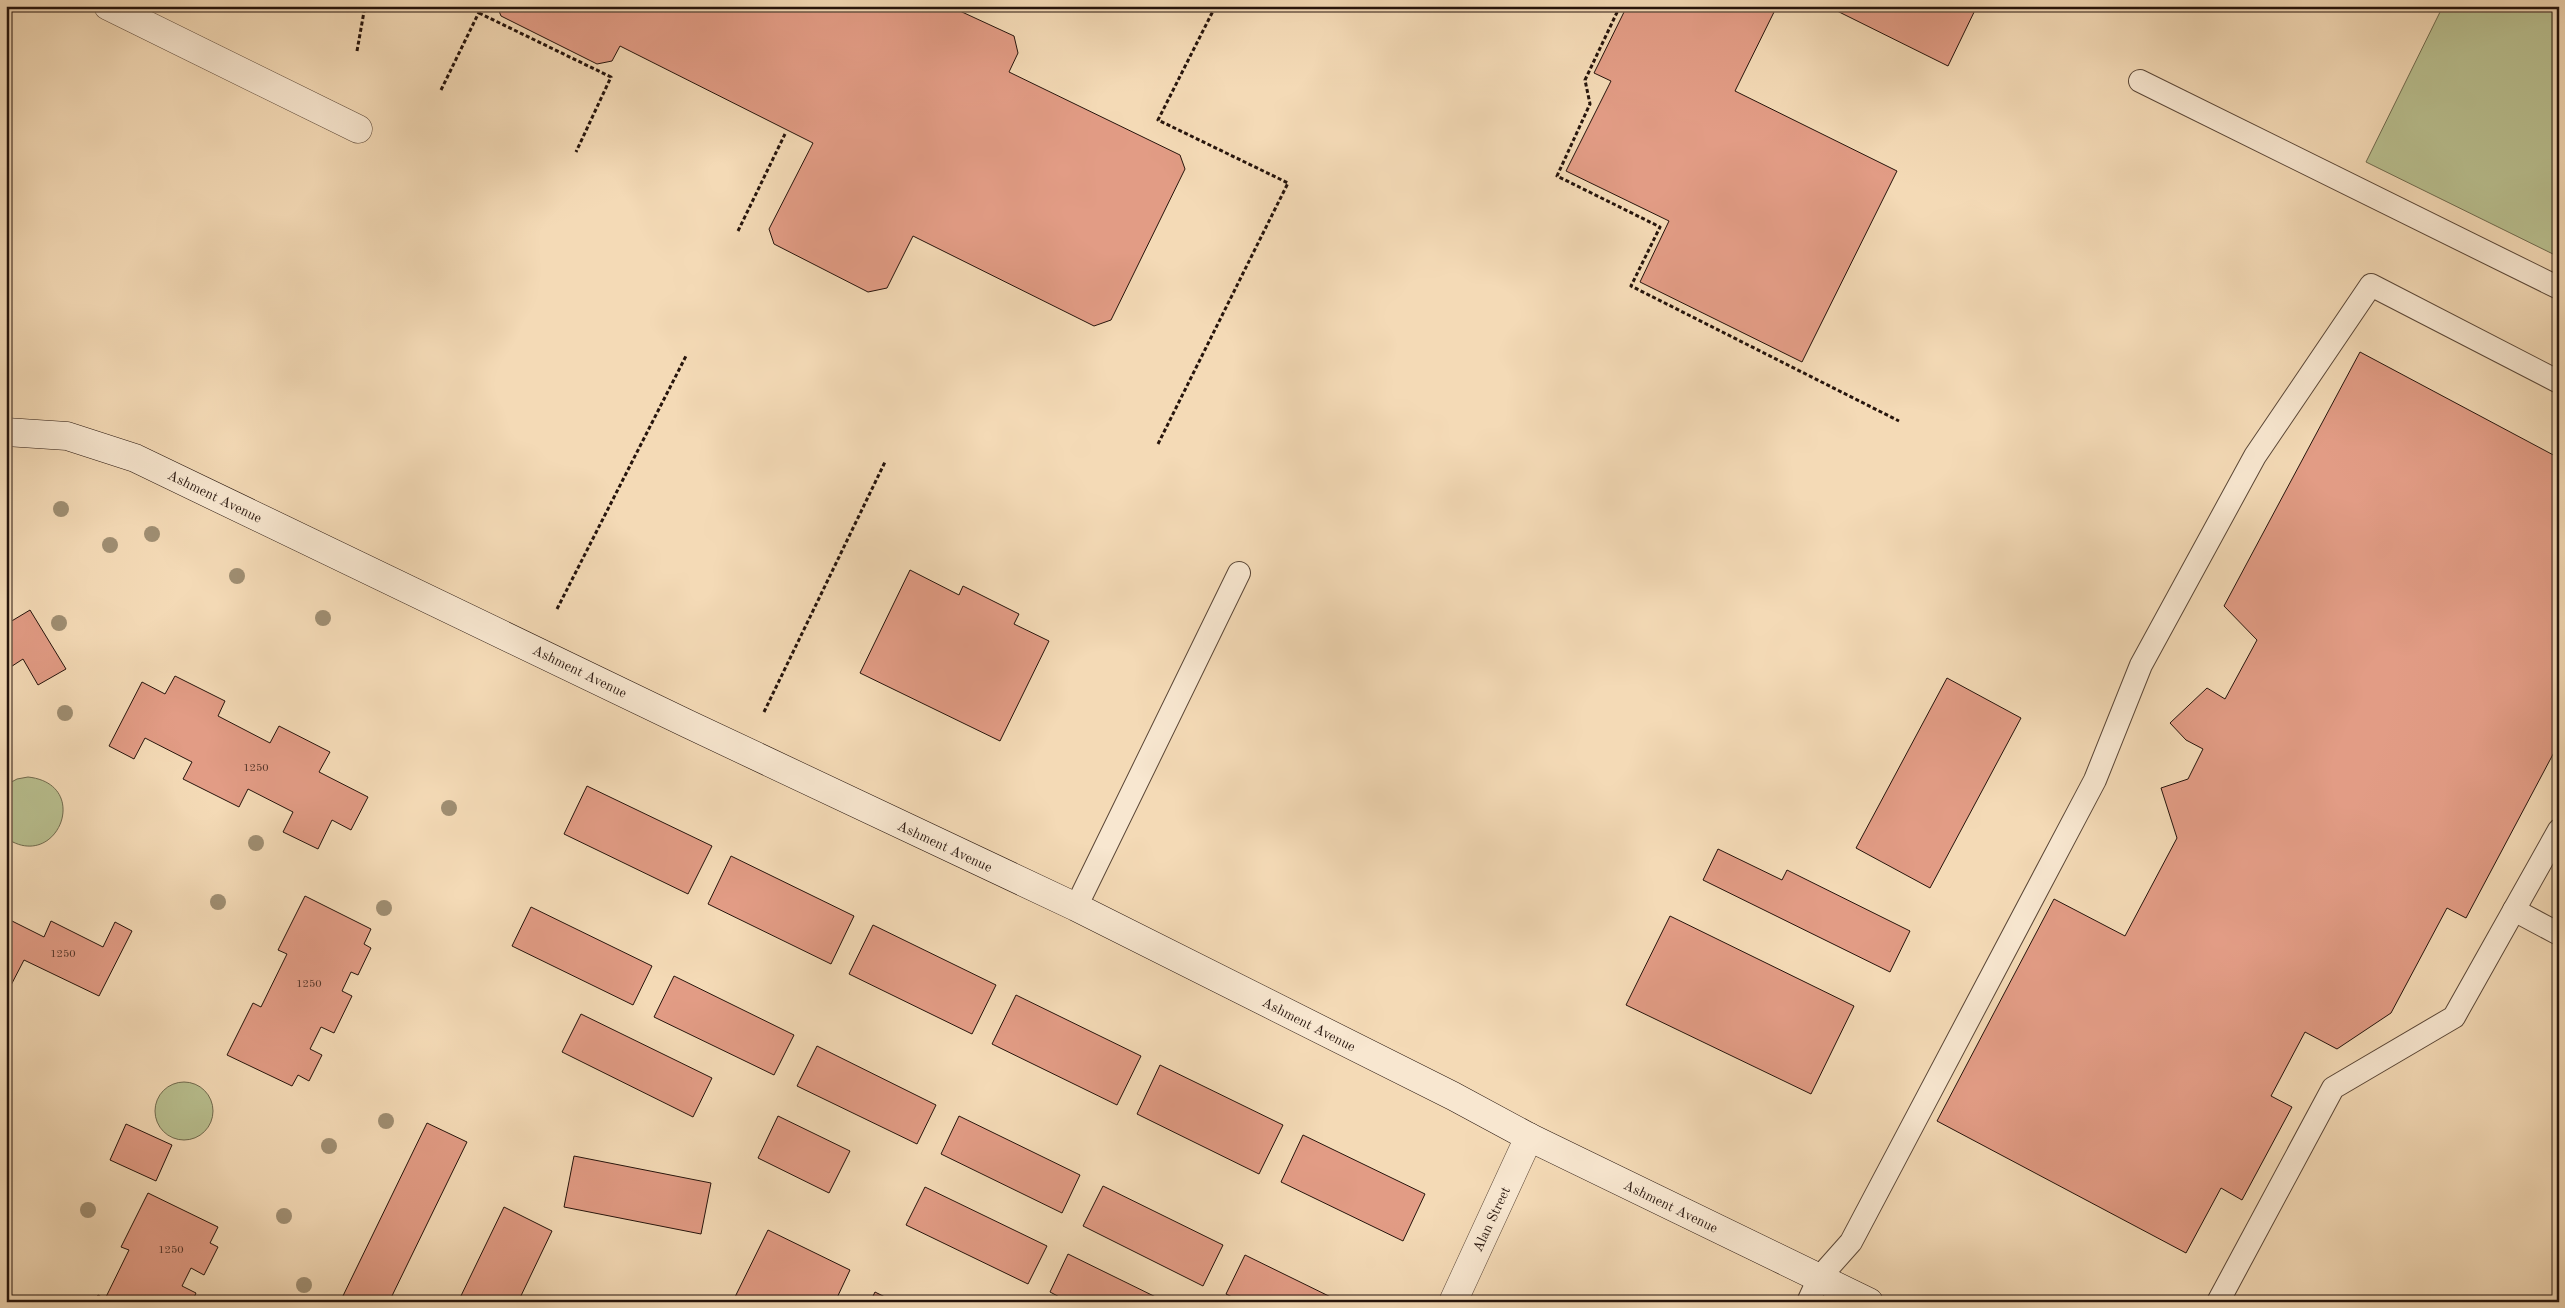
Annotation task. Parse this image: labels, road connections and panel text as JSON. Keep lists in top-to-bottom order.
{
  "streets": {
    "street": ["Ashment Avenue", "Alan Street"]
  },
  "crossings": [
    ["Ashment Avenue", "Alan Street"]
  ],
  "house_numbers": [
    "1250",
    "1250",
    "1250",
    "1250"
  ]
}
